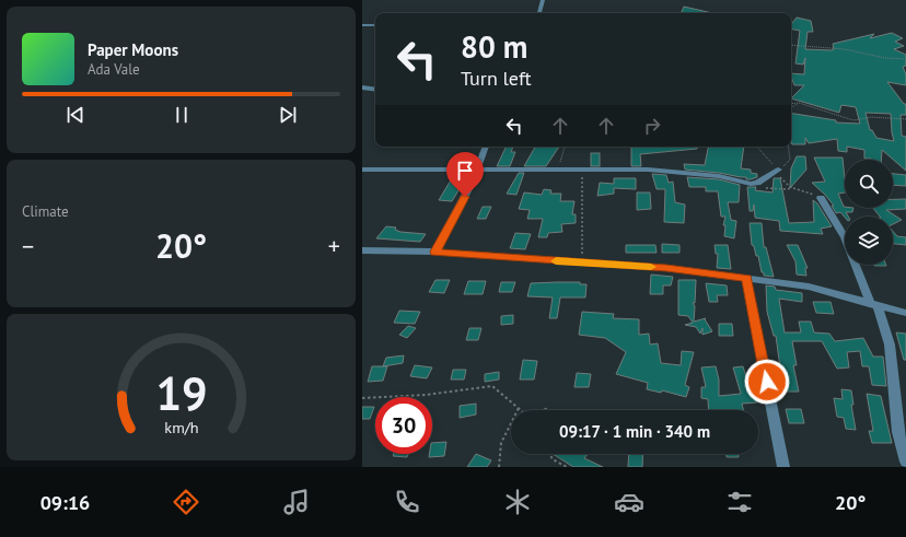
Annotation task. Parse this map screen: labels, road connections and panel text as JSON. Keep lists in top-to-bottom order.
{
  "page": {
    "turn": ["80 m", "Turn left"],
    "song": ["Paper Moons", "Ada Vale"],
    "tile": "Climate",
    "heat": ["−", "20°", "+"],
    "limit": "30",
    "trip": "09:17 · 1 min · 340 m",
    "tabs": ["09:16", "20°"],
    "gauge": ["19", "km/h"]
  }
}
